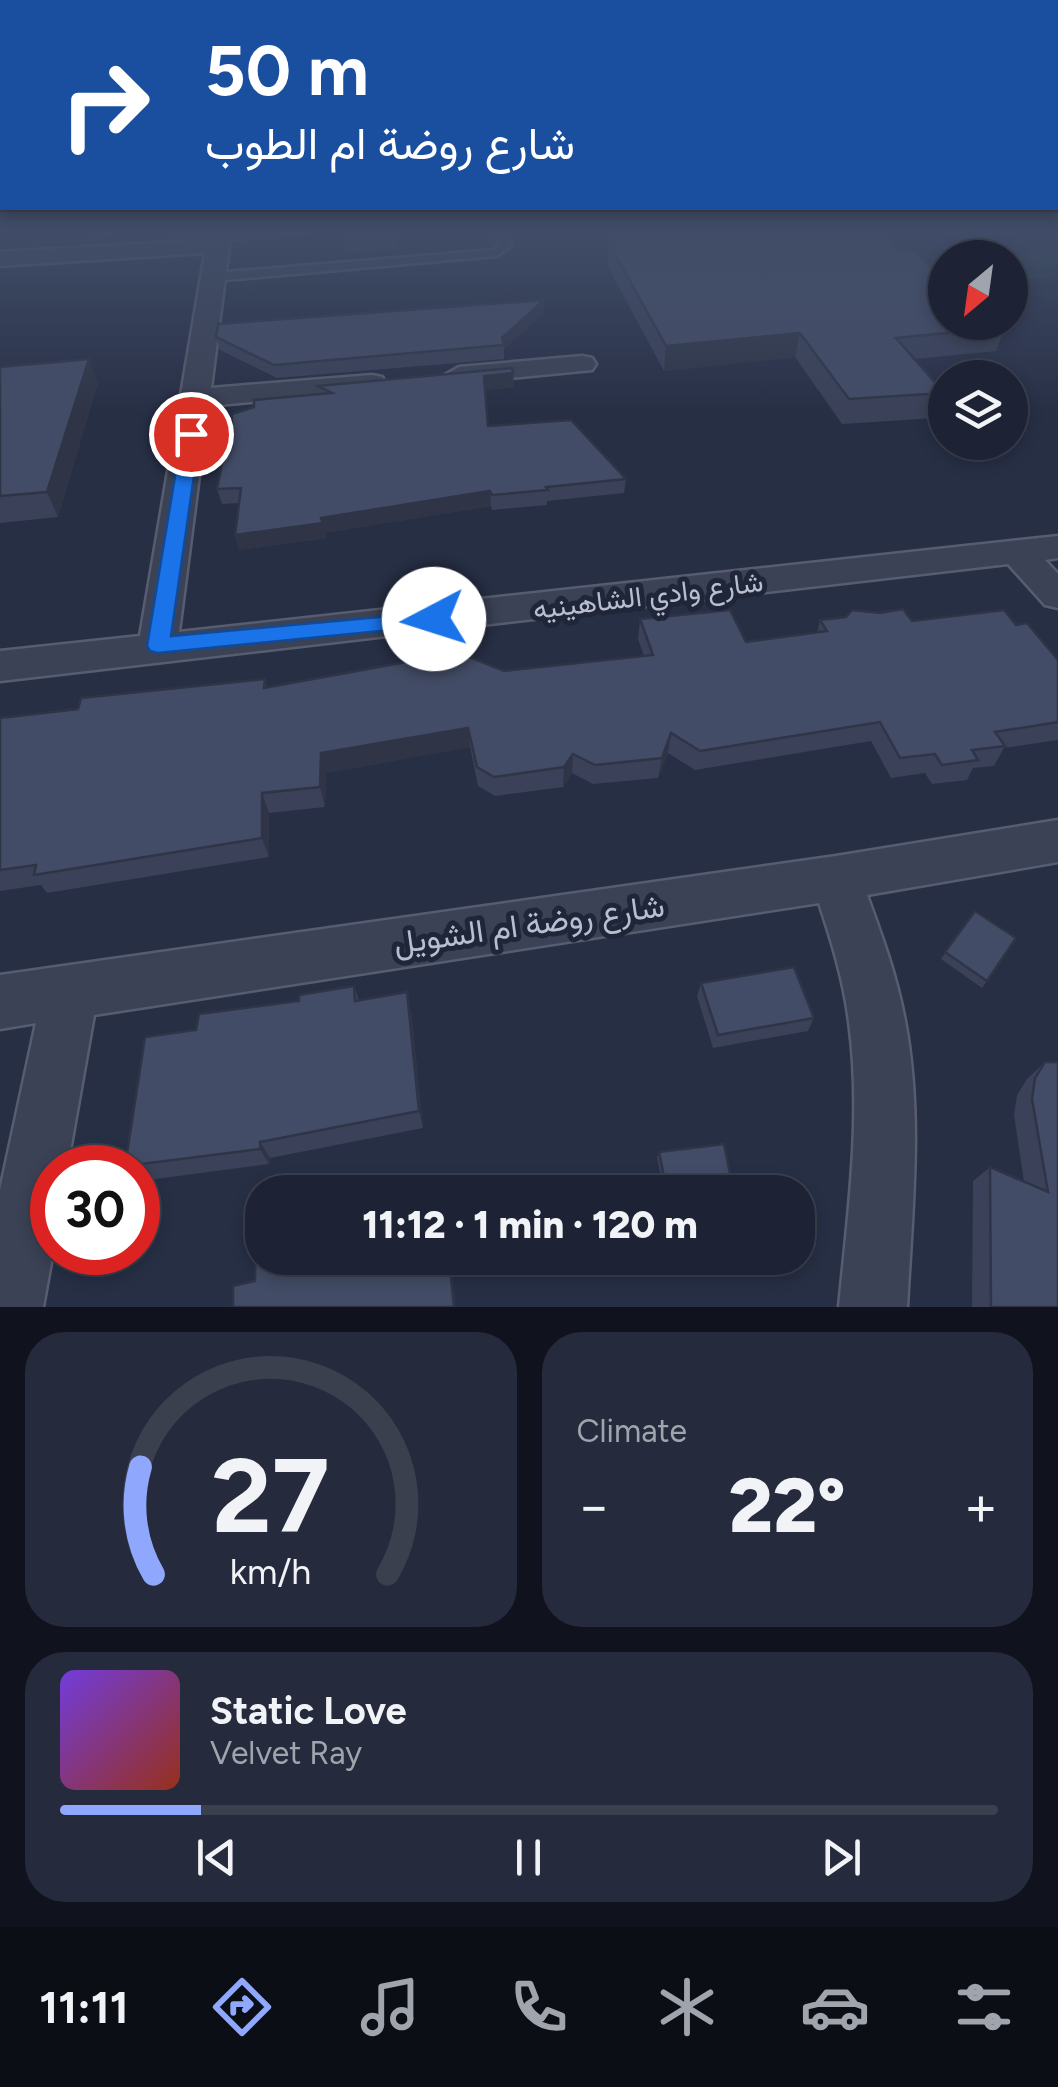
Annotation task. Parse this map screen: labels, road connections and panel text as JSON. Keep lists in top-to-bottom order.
{
  "streets": {
    "street": ["شارع وادي الشاهينيه", "شارع روضة ام الشويل"]
  },
  "north": "bottom left",
  "page": {
    "turn": ["50 m", "شارع روضة ام الطوب"],
    "limit": "30",
    "trip": "11:12 · 1 min · 120 m",
    "tile": "Climate",
    "heat": ["−", "22°", "+"],
    "song": ["Static Love", "Velvet Ray"],
    "tabs": "11:11",
    "gauge": ["27", "km/h"]
  }
}
